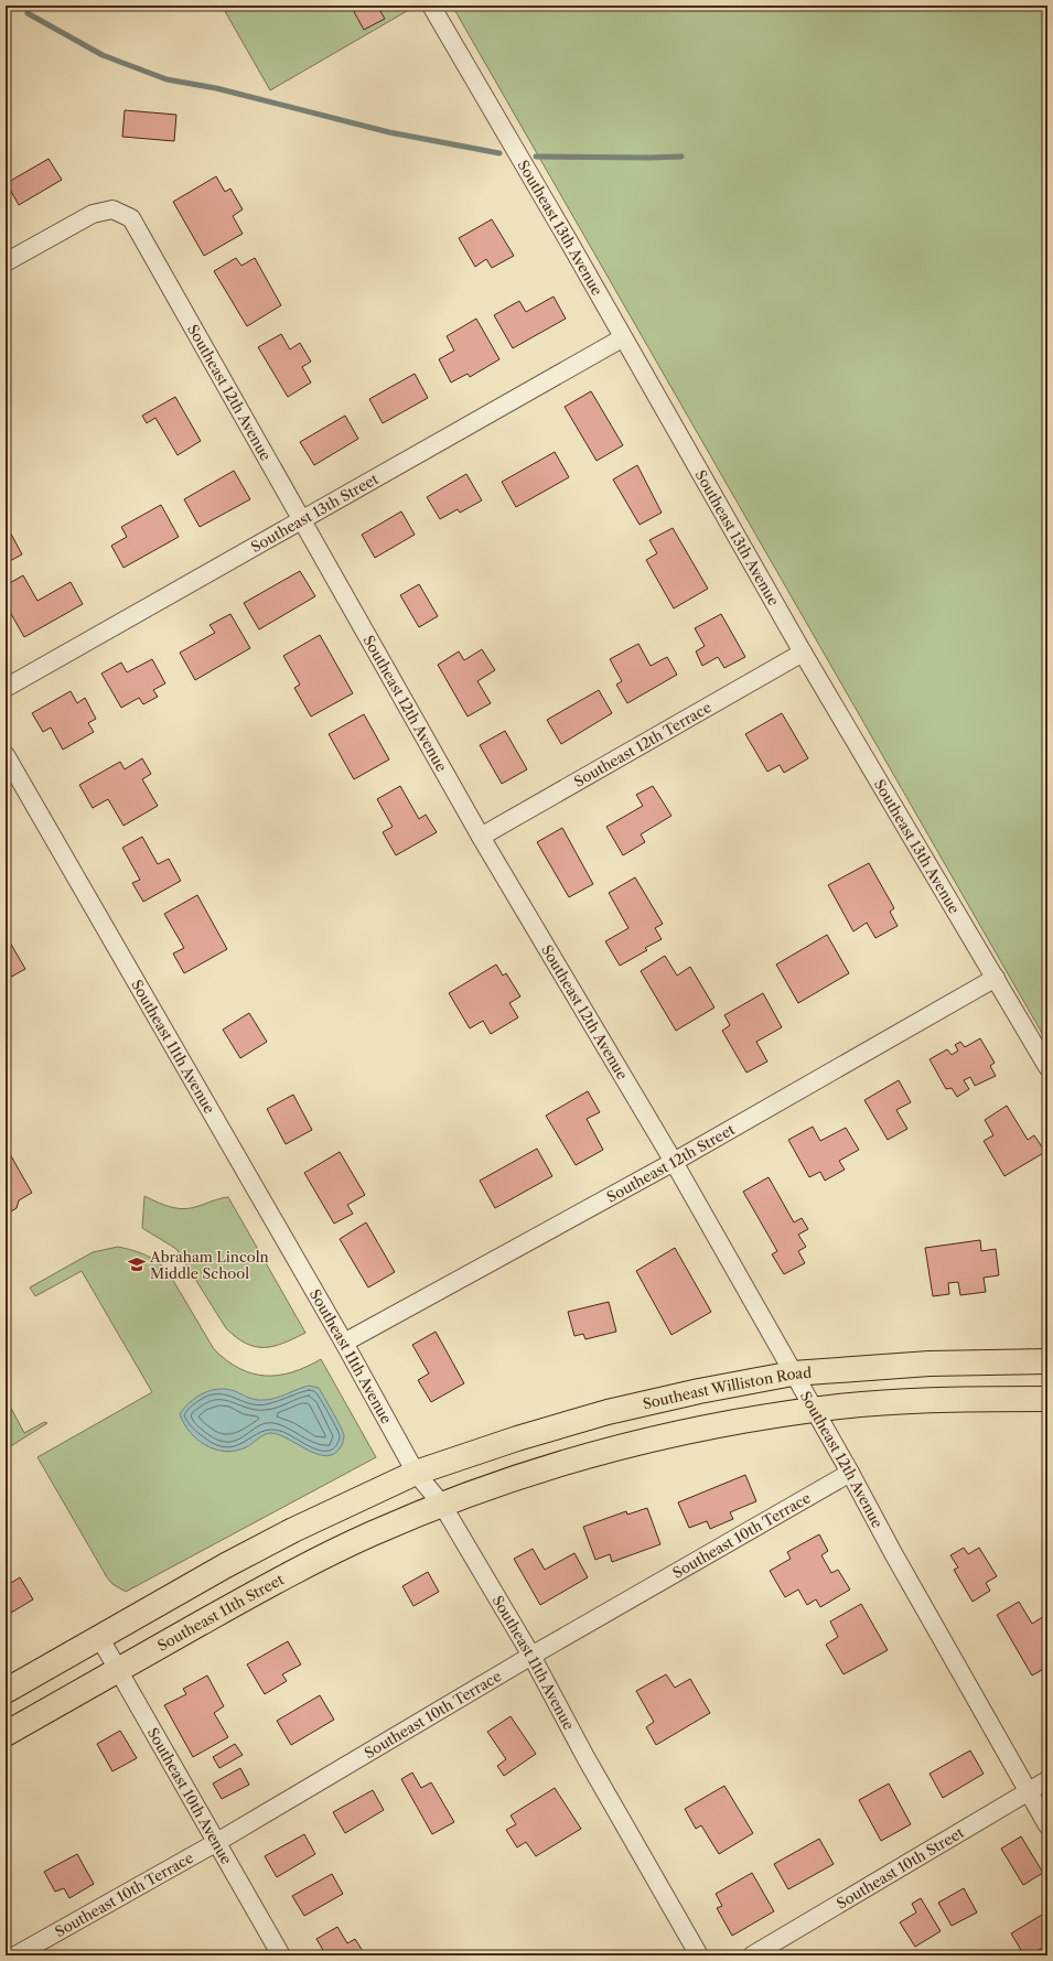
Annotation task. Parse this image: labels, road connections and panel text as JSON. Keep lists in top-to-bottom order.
{
  "streets": {
    "highway": ["Southeast Williston Road", "Southeast 11th Street"],
    "street": [
      "Southeast 13th Avenue",
      "Southeast 12th Avenue",
      "Southeast 13th Street",
      "Southeast 12th Terrace",
      "Southeast 11th Avenue",
      "Southeast 12th Street",
      "Southeast 10th Terrace",
      "Southeast 10th Avenue",
      "Southeast 10th Street"
    ]
  },
  "crossings": [
    ["Southeast 13th Avenue", "Southeast 13th Street"],
    ["Southeast 13th Avenue", "Southeast 12th Terrace"],
    ["Southeast 13th Avenue", "Southeast 12th Street"],
    ["Southeast 12th Avenue", "Southeast 13th Street"],
    ["Southeast 12th Avenue", "Southeast 12th Terrace"],
    ["Southeast 12th Avenue", "Southeast 12th Street"],
    ["Southeast 12th Avenue", "Southeast Williston Road"],
    ["Southeast 12th Avenue", "Southeast 10th Terrace"],
    ["Southeast 12th Avenue", "Southeast 10th Street"],
    ["Southeast 11th Avenue", "Southeast 12th Street"],
    ["Southeast 11th Avenue", "Southeast Williston Road"],
    ["Southeast 11th Avenue", "Southeast 10th Terrace"],
    ["Southeast 11th Avenue", "Southeast 11th Street"],
    ["Southeast 10th Terrace", "Southeast 10th Avenue"],
    ["Southeast 11th Street", "Southeast 10th Avenue"]
  ],
  "places": {
    "school or university": ["Abraham Lincoln Middle School"]
  }
}
